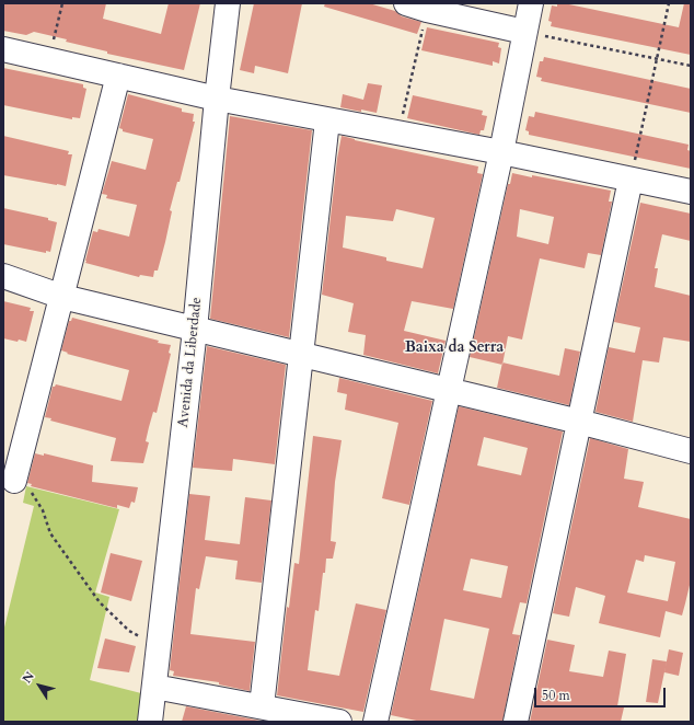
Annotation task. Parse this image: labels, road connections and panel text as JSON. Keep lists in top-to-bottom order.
{
  "streets": {
    "street": ["Avenida da Liberdade"]
  },
  "districts": ["Baixa da Serra"],
  "scale_bar": "50 m",
  "north": "top left"
}
